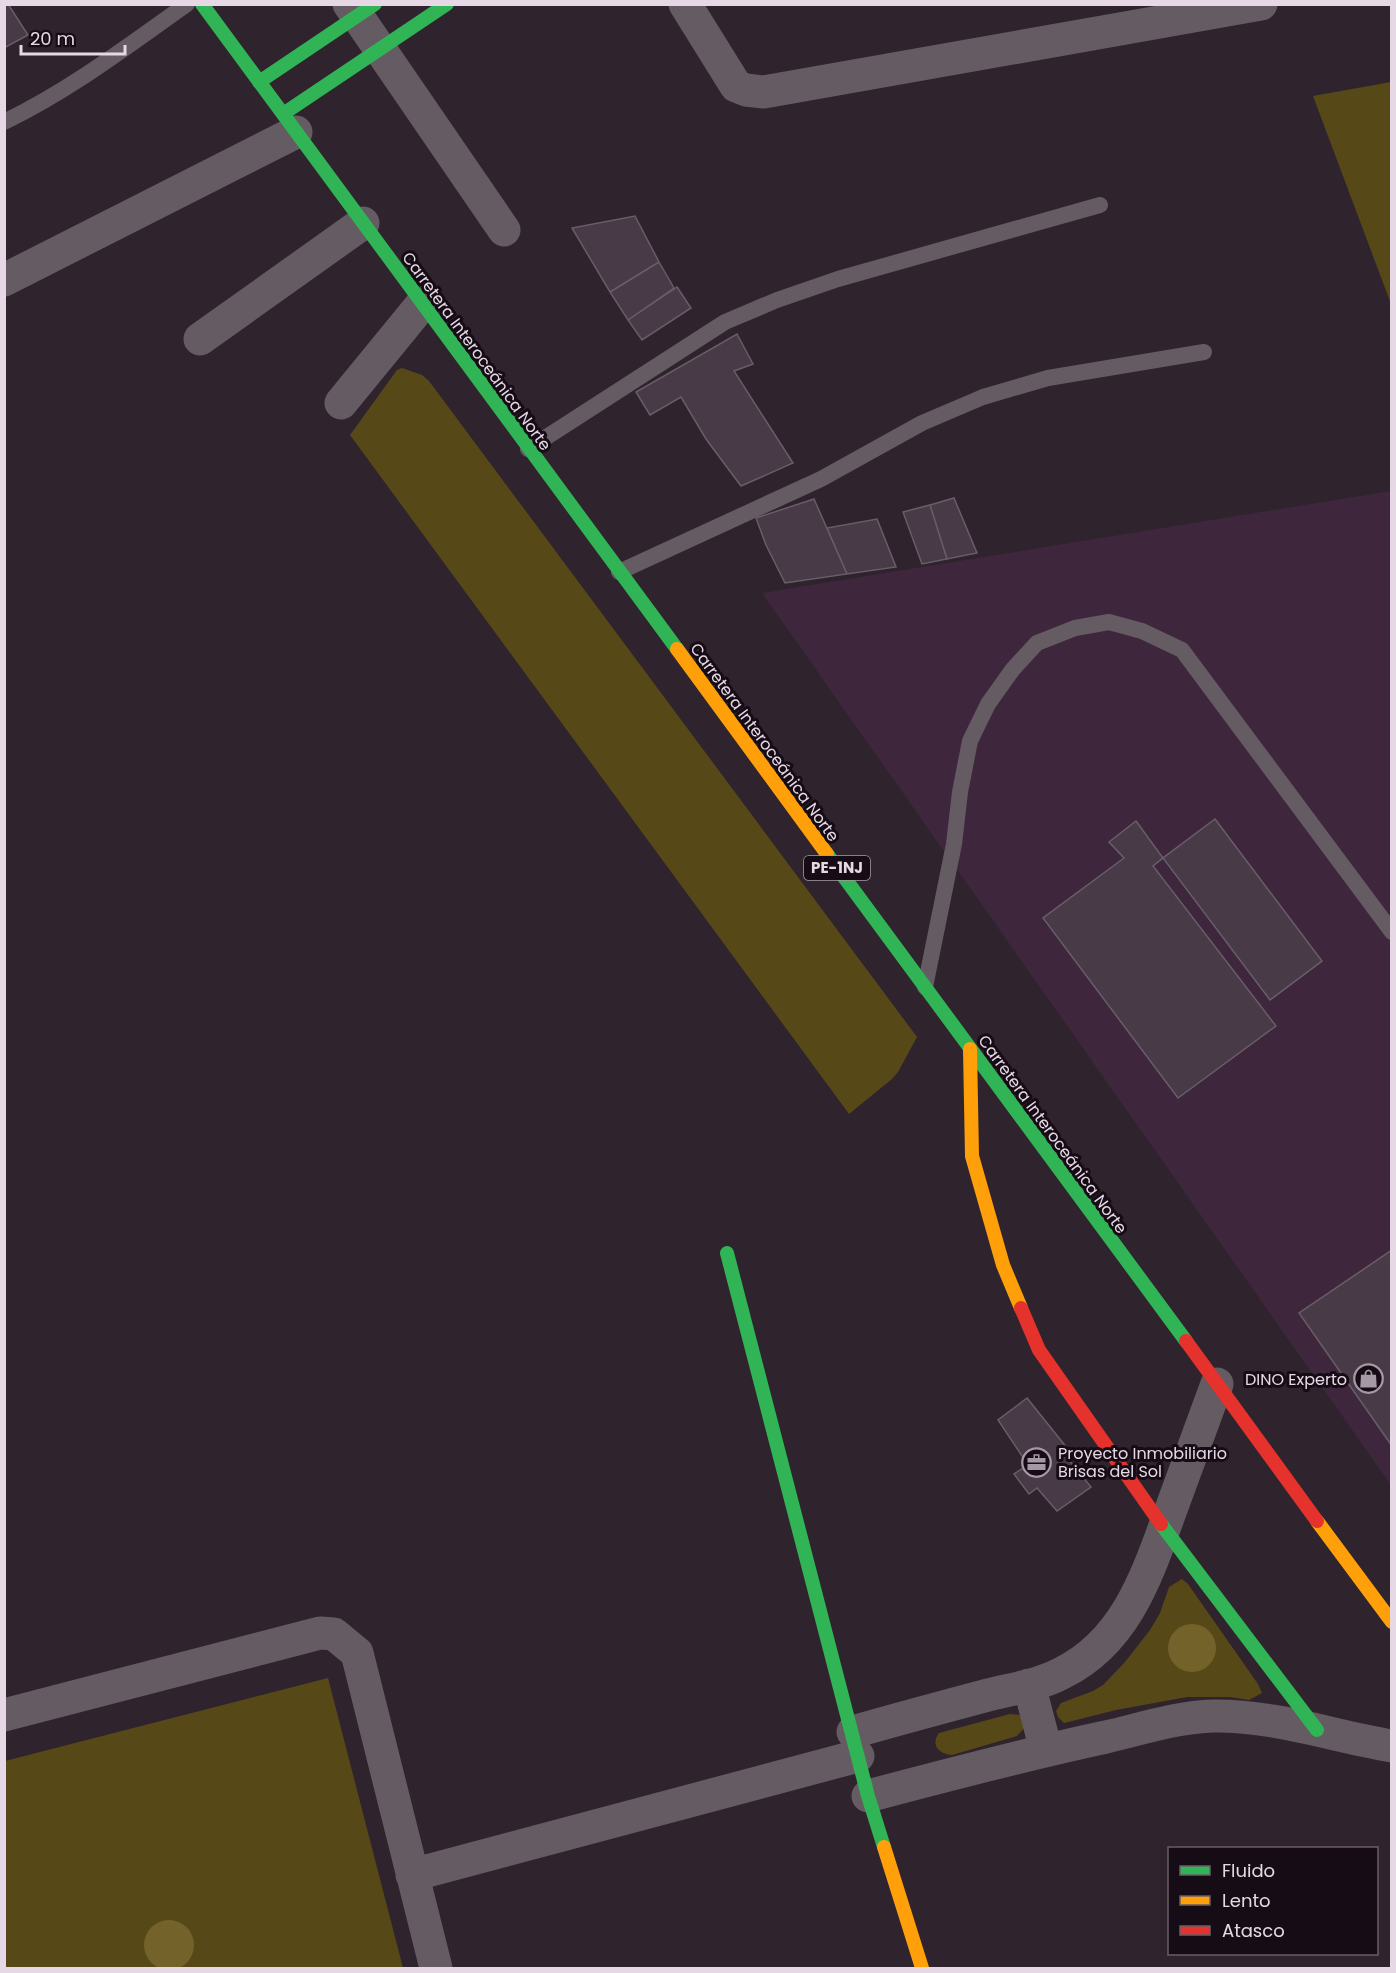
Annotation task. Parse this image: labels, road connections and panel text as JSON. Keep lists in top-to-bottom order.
{
  "streets": {
    "main road": ["Carretera Interoceánica Norte", "PE-1NJ"]
  },
  "crossings": [
    ["Carretera Interoceánica Norte", "PE-1NJ"]
  ],
  "places": {
    "shop": ["DINO Experto"],
    "office": ["Proyecto Inmobiliario Brisas del Sol"]
  },
  "legend": ["Fluido", "Lento", "Atasco"],
  "scale_bar": "20 m"
}
